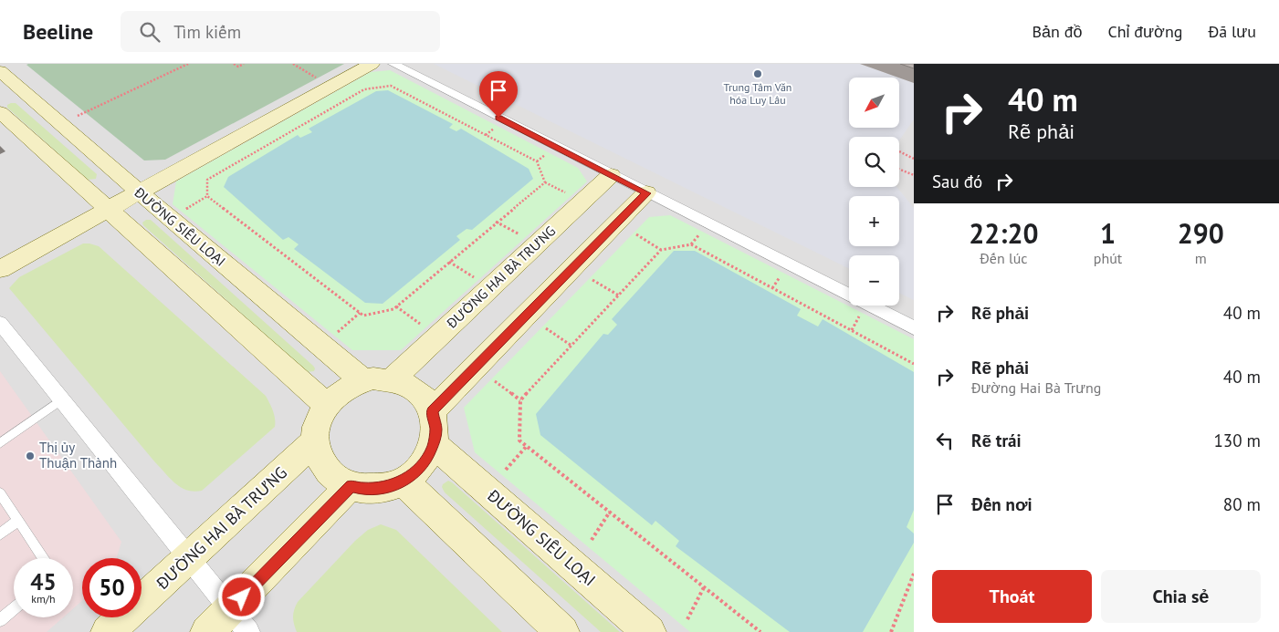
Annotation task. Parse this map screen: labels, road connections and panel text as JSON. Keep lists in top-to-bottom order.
{
  "streets": {
    "main road": ["ĐƯỜNG SIÊU LOẠI", "ĐƯỜNG HAI BÀ TRƯNG"]
  },
  "crossings": [
    ["ĐƯỜNG SIÊU LOẠI", "ĐƯỜNG HAI BÀ TRƯNG"]
  ],
  "places": ["Trung Tâm Văn hóa Luy Lâu", "Thị ủy Thuận Thành"],
  "north": "bottom left",
  "page": {
    "header": "Beeline",
    "search": "Tìm kiếm",
    "nav": ["Bản đồ", "Chỉ đường", "Đã lưu"],
    "turn": ["40 m", "Rẽ phải"],
    "map_buttons": ["+", "−"],
    "then": "Sau đó",
    "eta": [
      "22:20",
      "Đến lúc",
      "1",
      "phút",
      "290",
      "m"
    ],
    "list": [
      {
        "name": "Rẽ phải",
        "value": "40 m"
      },
      {
        "name": "Rẽ phải",
        "note": "Đường Hai Bà Trưng",
        "value": "40 m"
      },
      {
        "name": "Rẽ trái",
        "value": "130 m"
      },
      {
        "name": "Đến nơi",
        "value": "80 m"
      }
    ],
    "speed": "45 km/h",
    "limit": "50",
    "buttons": ["Thoát", "Chia sẻ"]
  }
}
